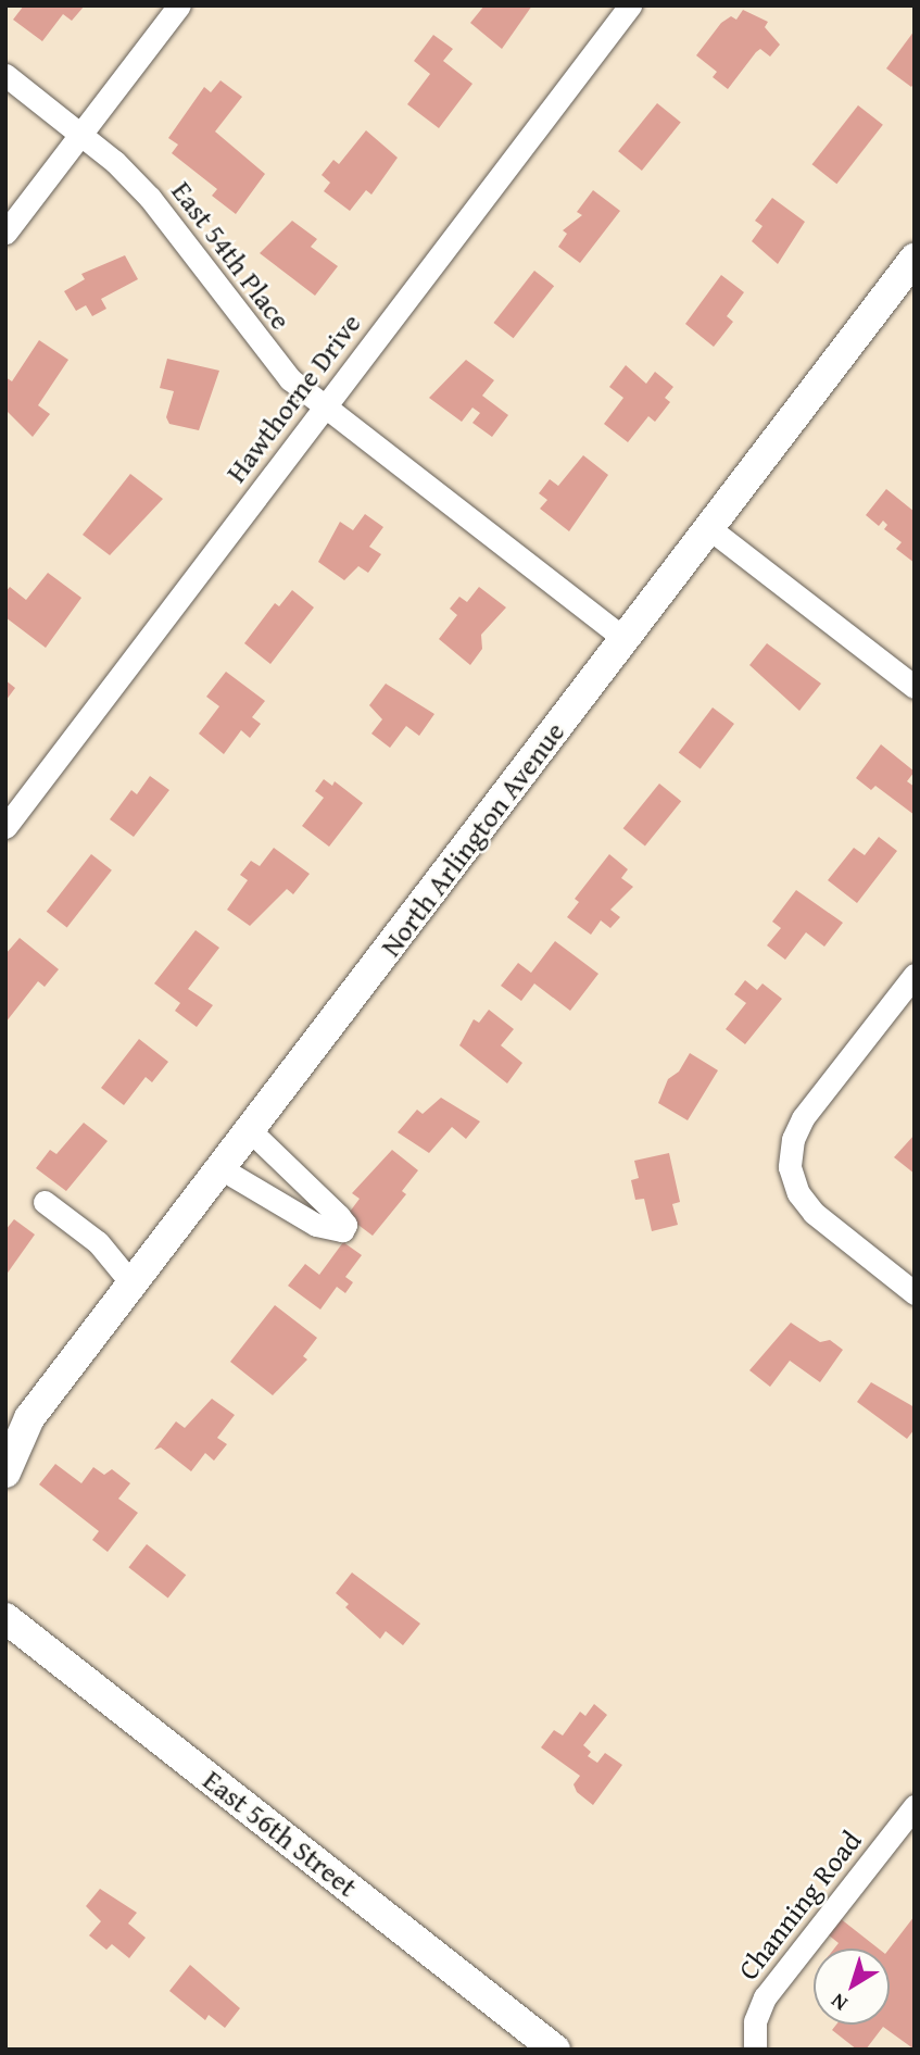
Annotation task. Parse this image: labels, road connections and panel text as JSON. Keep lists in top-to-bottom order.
{
  "streets": {
    "main road": ["North Arlington Avenue", "East 56th Street"],
    "street": ["East 54th Place", "Hawthorne Drive", "Channing Road"]
  },
  "crossings": [
    ["East 54th Place", "Hawthorne Drive"],
    ["East 54th Place", "North Arlington Avenue"]
  ],
  "north": "bottom left"
}
